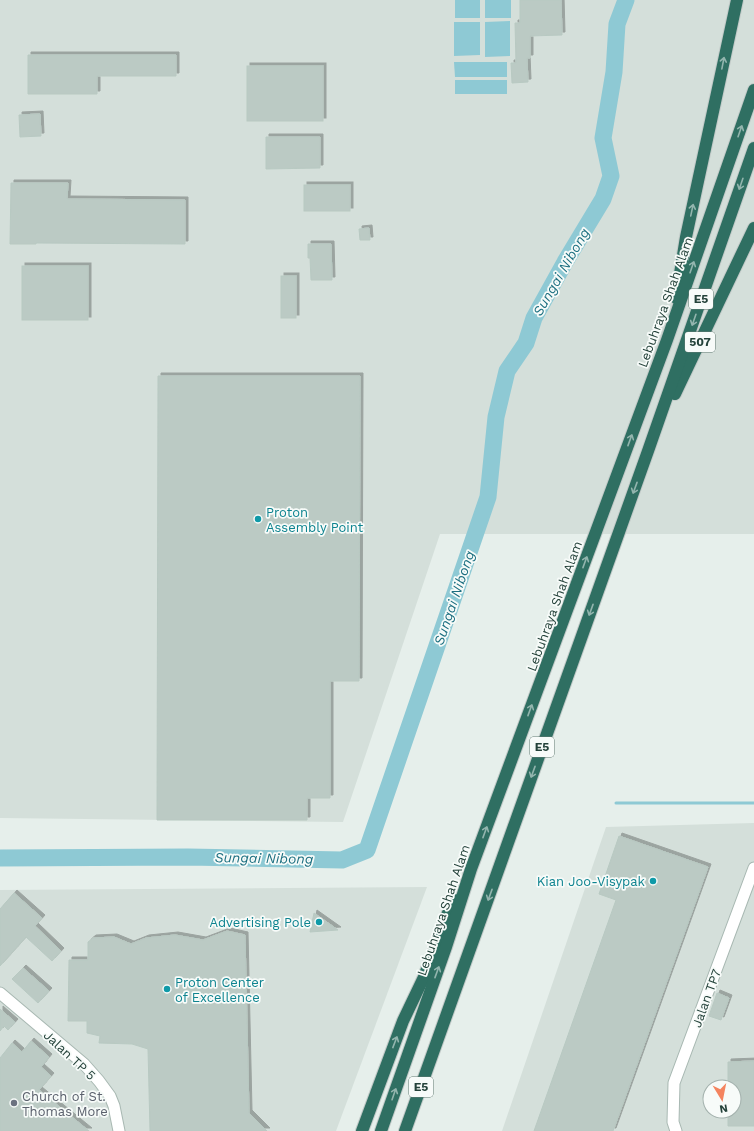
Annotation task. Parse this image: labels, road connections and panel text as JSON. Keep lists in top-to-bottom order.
{
  "streets": {
    "highway": ["E5", "Lebuhraya Shah Alam", "507"],
    "street": ["Jalan TP7", "Jalan TP 5"]
  },
  "crossings": [
    ["E5", "507"],
    ["Lebuhraya Shah Alam", "507"]
  ],
  "water": ["Sungai Nibong"],
  "places": [
    "Proton Assembly Point",
    "Kian Joo-Visypak",
    "Advertising Pole",
    "Proton Center of Excellence",
    "Church of St. Thomas More"
  ],
  "north": "bottom"
}
